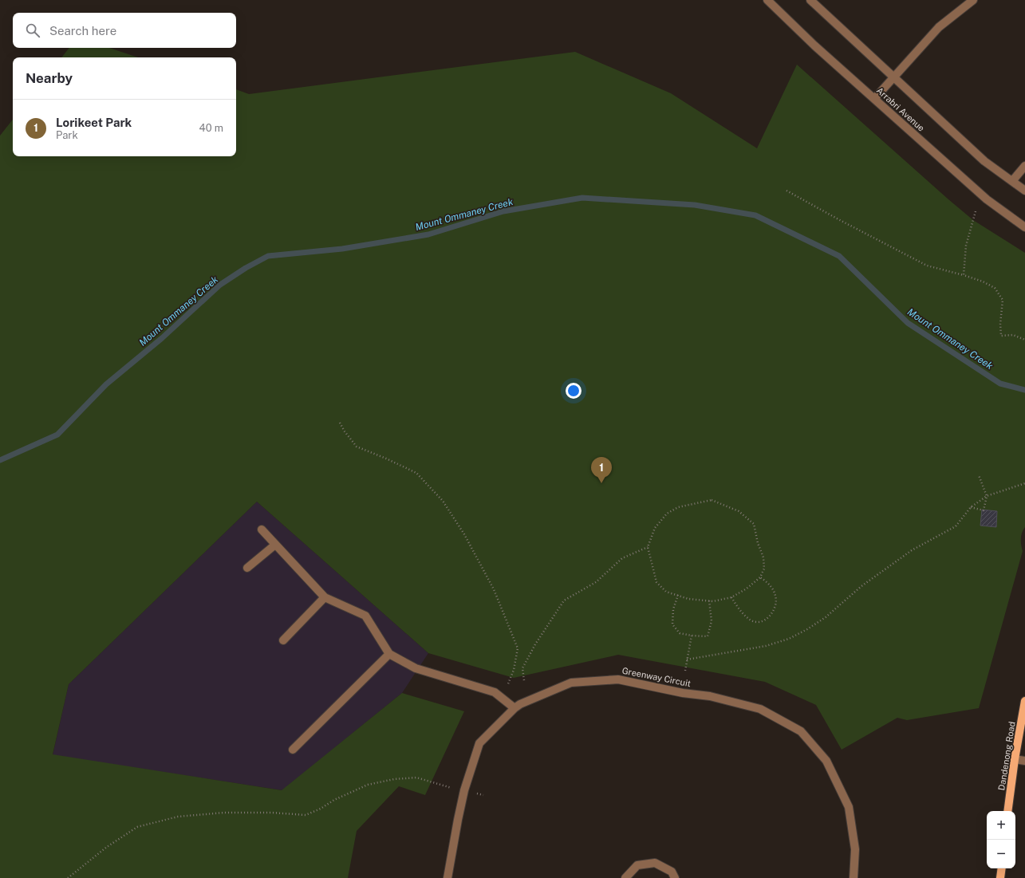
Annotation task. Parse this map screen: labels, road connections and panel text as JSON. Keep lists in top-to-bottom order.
{
  "streets": {
    "main road": ["Dandenong Road"],
    "street": ["Arrabri Avenue", "Greenway Circuit"]
  },
  "water": ["Mount Ommaney Creek"],
  "page": {
    "search": "Search here",
    "heading": "Nearby",
    "list": [
      {
        "mark": "1",
        "name": "Lorikeet Park",
        "note": "Park",
        "value": "40 m"
      }
    ],
    "pins": "1",
    "map_buttons": ["+", "−"]
  }
}
